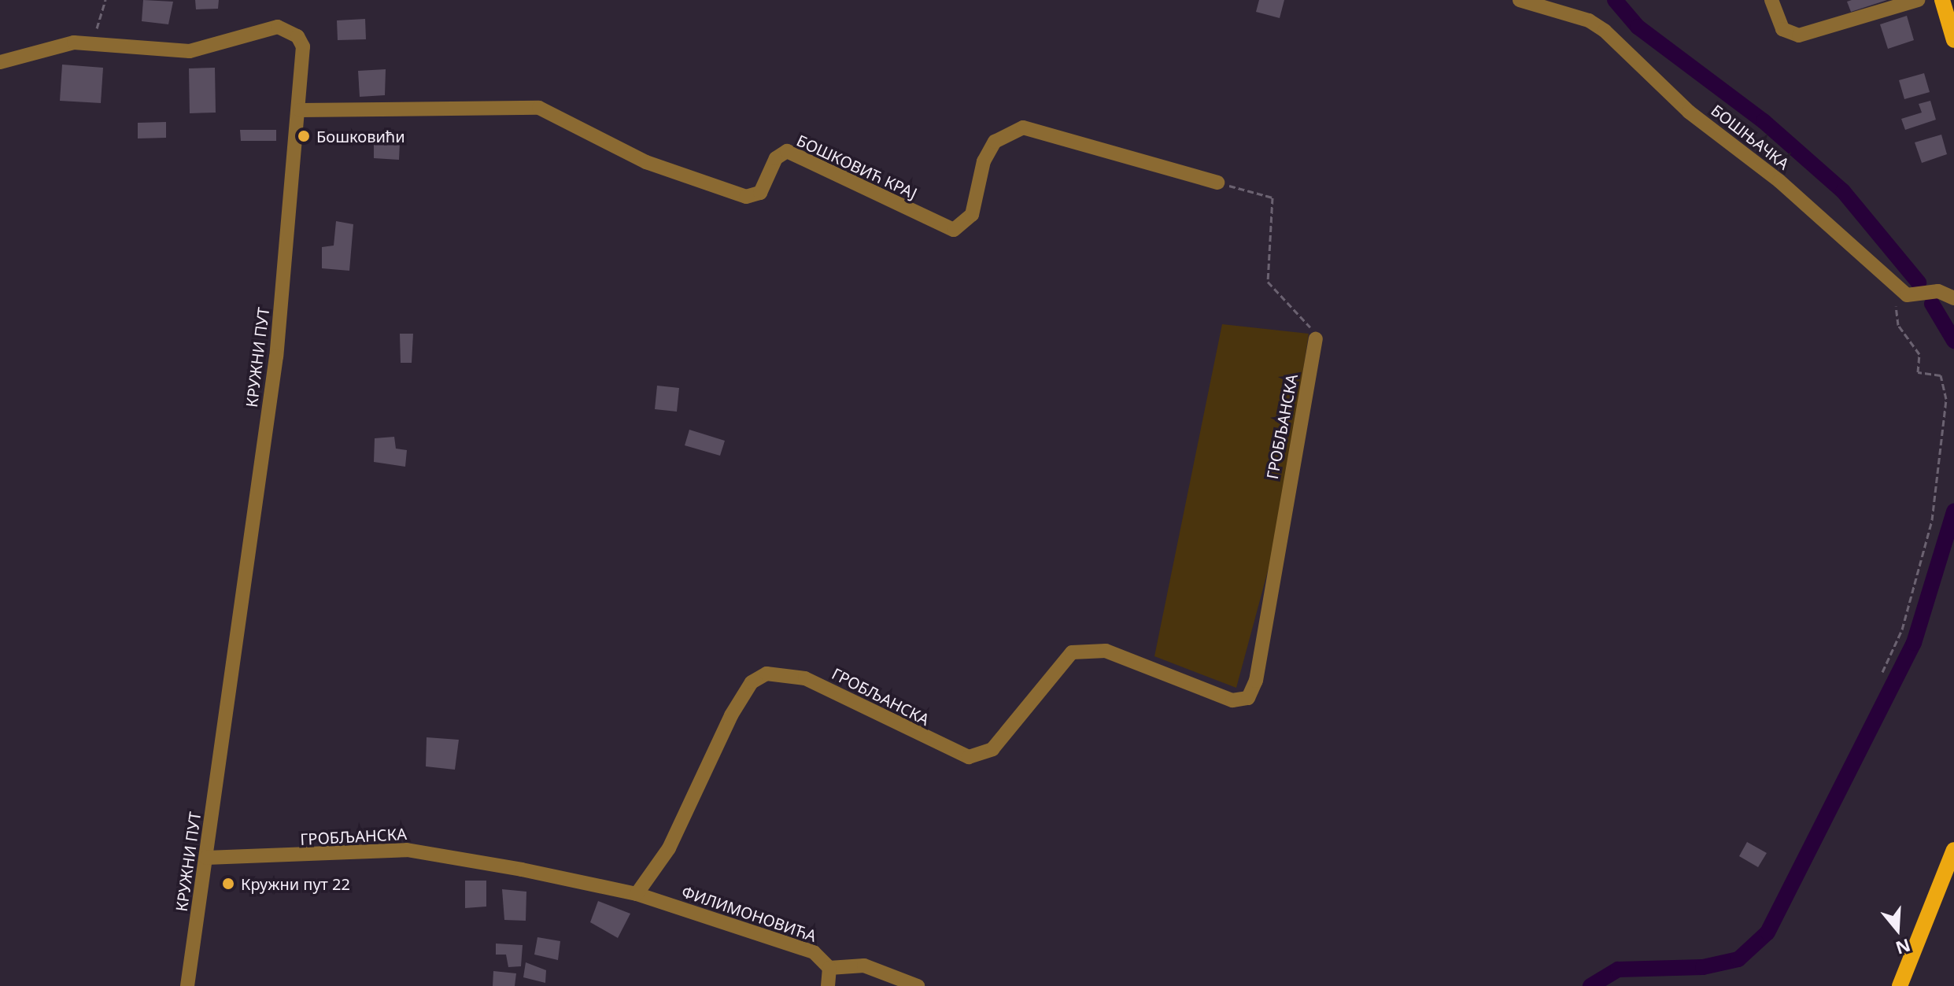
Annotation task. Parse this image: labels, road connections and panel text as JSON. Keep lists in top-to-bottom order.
{
  "streets": {
    "street": [
      "БОШЊАЧКА",
      "БОШКОВИЋ КРАЈ",
      "КРУЖНИ ПУТ",
      "ГРОБЉАНСКА",
      "ФИЛИМОНОВИЋА"
    ]
  },
  "crossings": [
    ["БОШКОВИЋ КРАЈ", "КРУЖНИ ПУТ"],
    ["КРУЖНИ ПУТ", "ГРОБЉАНСКА"],
    ["ГРОБЉАНСКА", "ФИЛИМОНОВИЋА"]
  ],
  "places": ["Бошковићи", "Кружни пут 22"],
  "north": "bottom"
}
